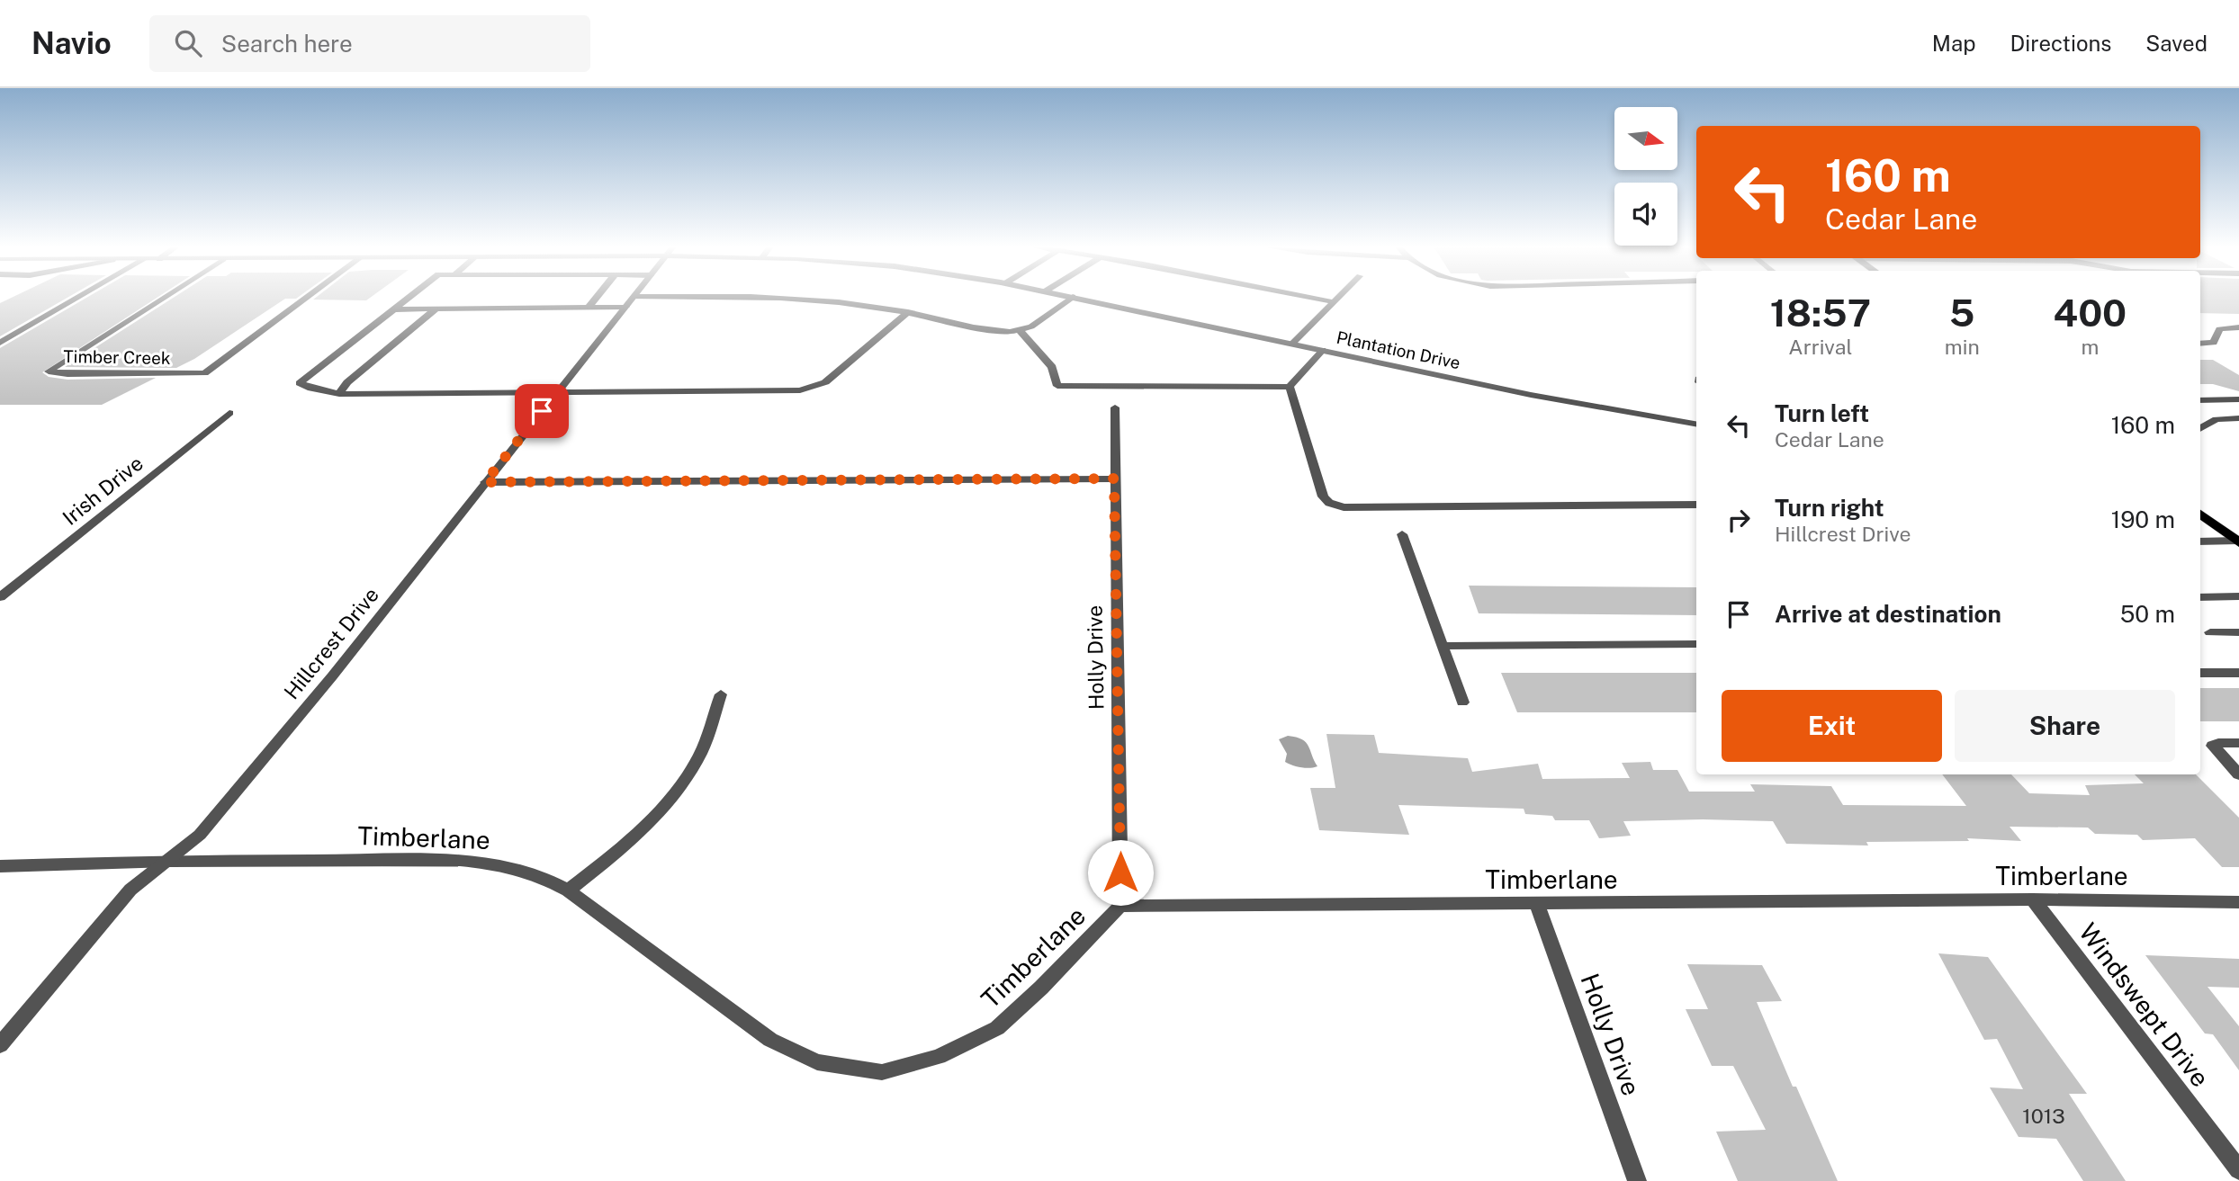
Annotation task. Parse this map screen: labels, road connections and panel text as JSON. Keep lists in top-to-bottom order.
{
  "streets": {
    "street": [
      "Plantation Drive",
      "Timber Creek",
      "Irish Drive",
      "Hillcrest Drive",
      "Holly Drive",
      "Timberlane",
      "Windswept Drive"
    ]
  },
  "crossings": [
    ["Hillcrest Drive", "Timberlane"],
    ["Holly Drive", "Timberlane"],
    ["Timberlane", "Windswept Drive"]
  ],
  "house_numbers": ["1013"],
  "north": "right",
  "page": {
    "header": "Navio",
    "search": "Search here",
    "nav": ["Map", "Directions", "Saved"],
    "turn": ["160 m", "Cedar Lane"],
    "eta": [
      "18:57",
      "Arrival",
      "5",
      "min",
      "400",
      "m"
    ],
    "list": [
      {
        "name": "Turn left",
        "note": "Cedar Lane",
        "value": "160 m"
      },
      {
        "name": "Turn right",
        "note": "Hillcrest Drive",
        "value": "190 m"
      },
      {
        "name": "Arrive at destination",
        "value": "50 m"
      }
    ],
    "buttons": ["Exit", "Share"]
  }
}
